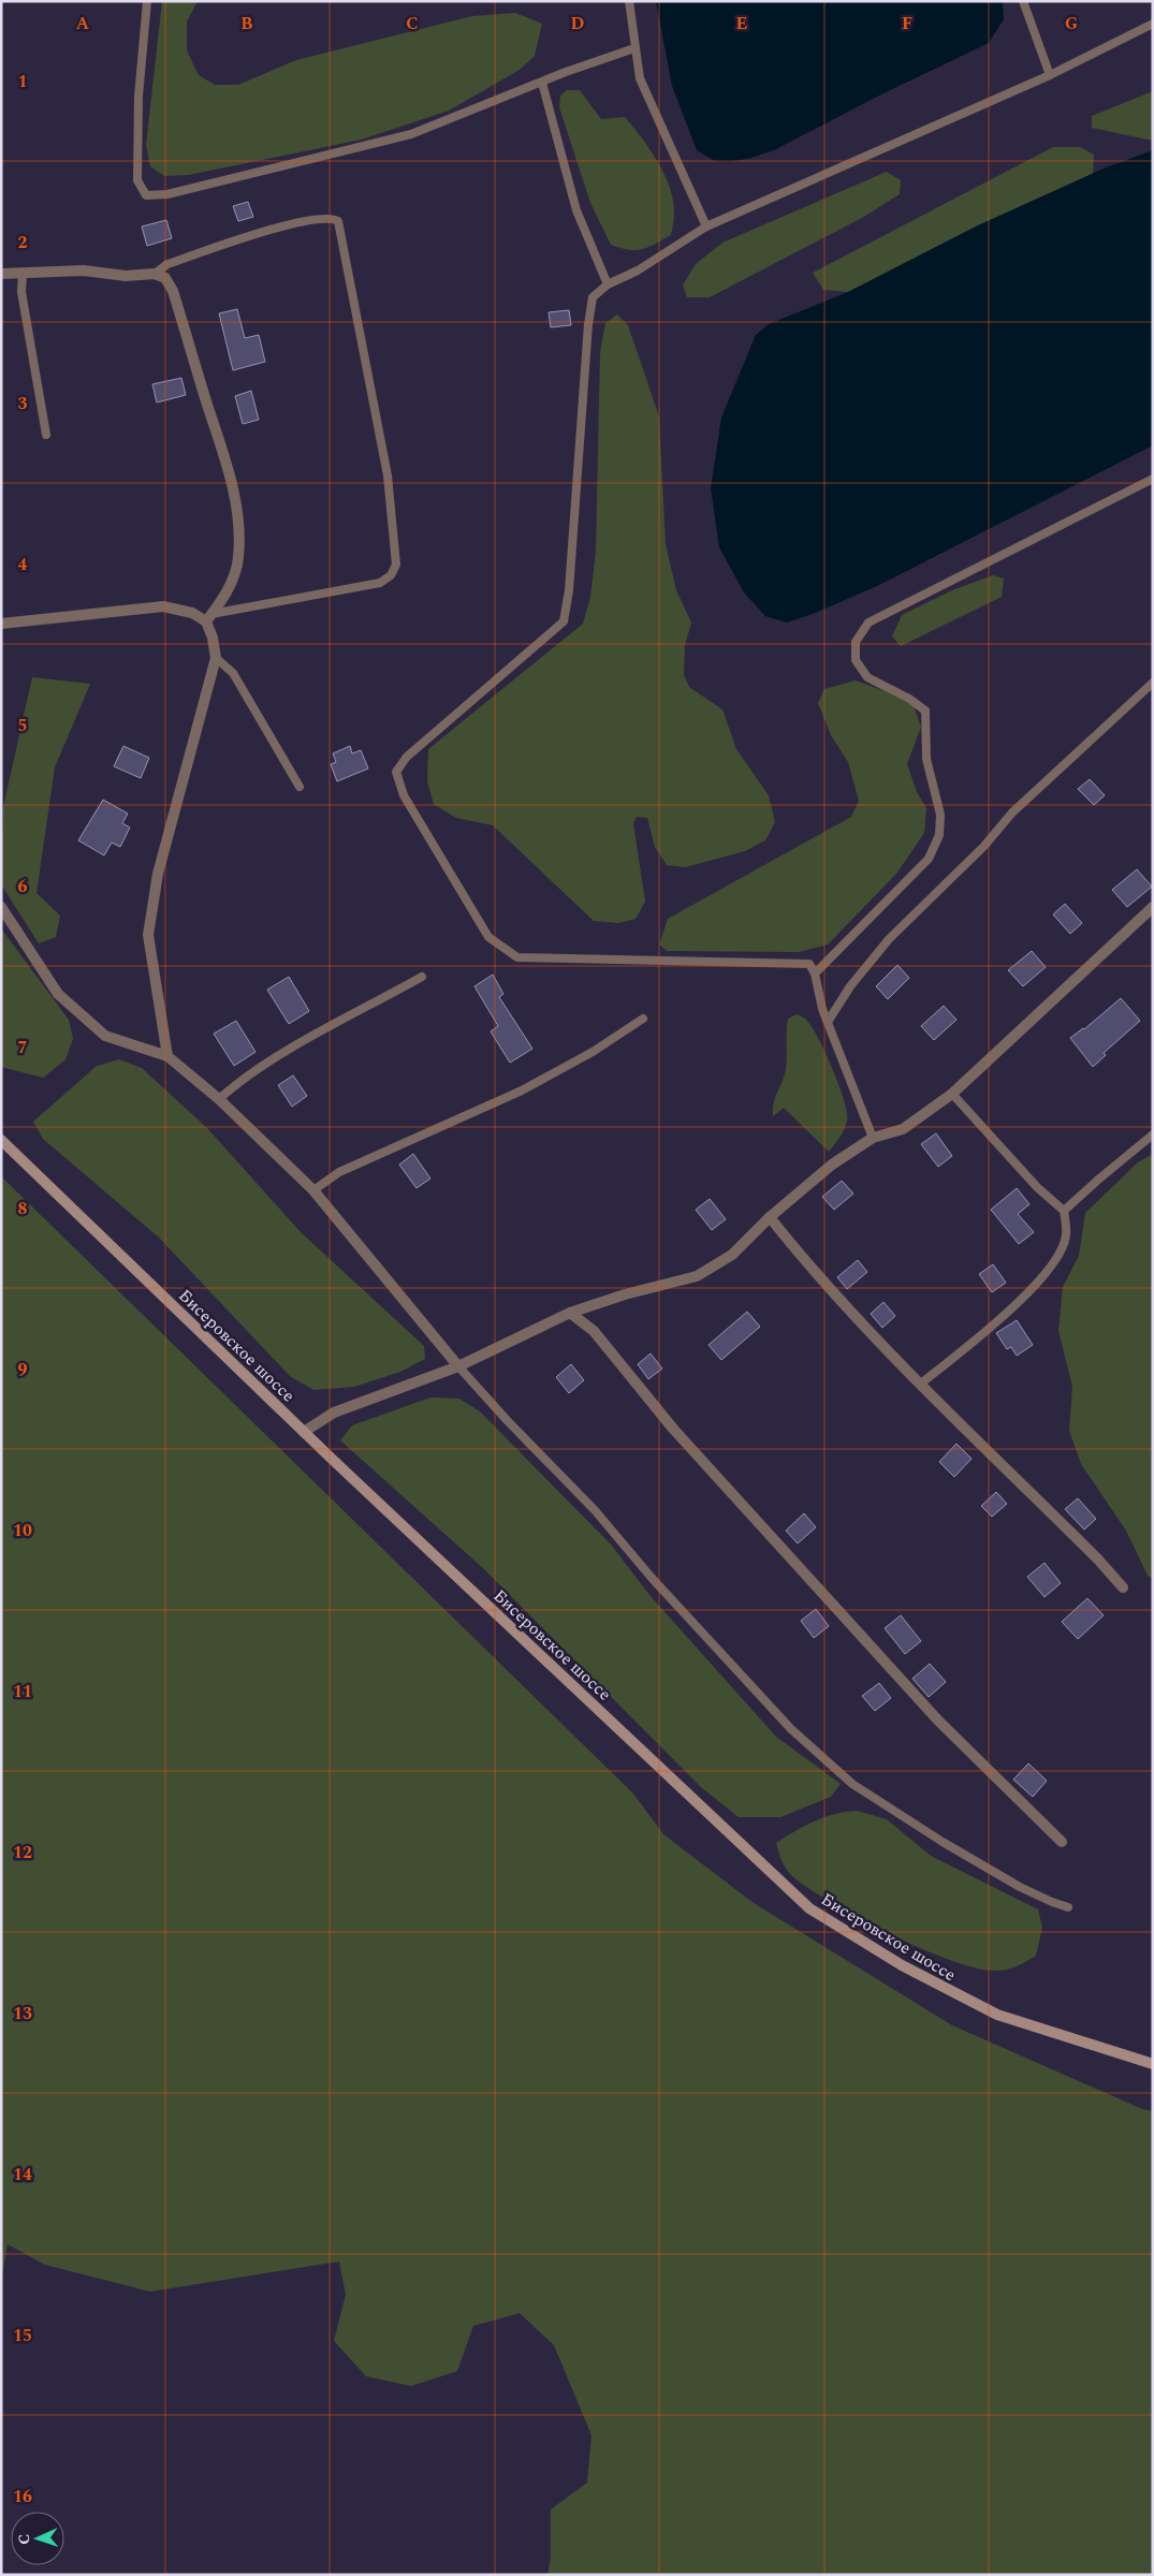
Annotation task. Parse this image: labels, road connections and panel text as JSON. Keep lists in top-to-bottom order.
{
  "streets": {
    "main road": ["Бисеровское шоссе"]
  },
  "north": "left",
  "grid": {
    "columns": [
      "A",
      "B",
      "C",
      "D",
      "E",
      "F",
      "G"
    ],
    "rows": [
      "1",
      "2",
      "3",
      "4",
      "5",
      "6",
      "7",
      "8",
      "9",
      "10",
      "11",
      "12",
      "13",
      "14",
      "15",
      "16"
    ]
  }
}
